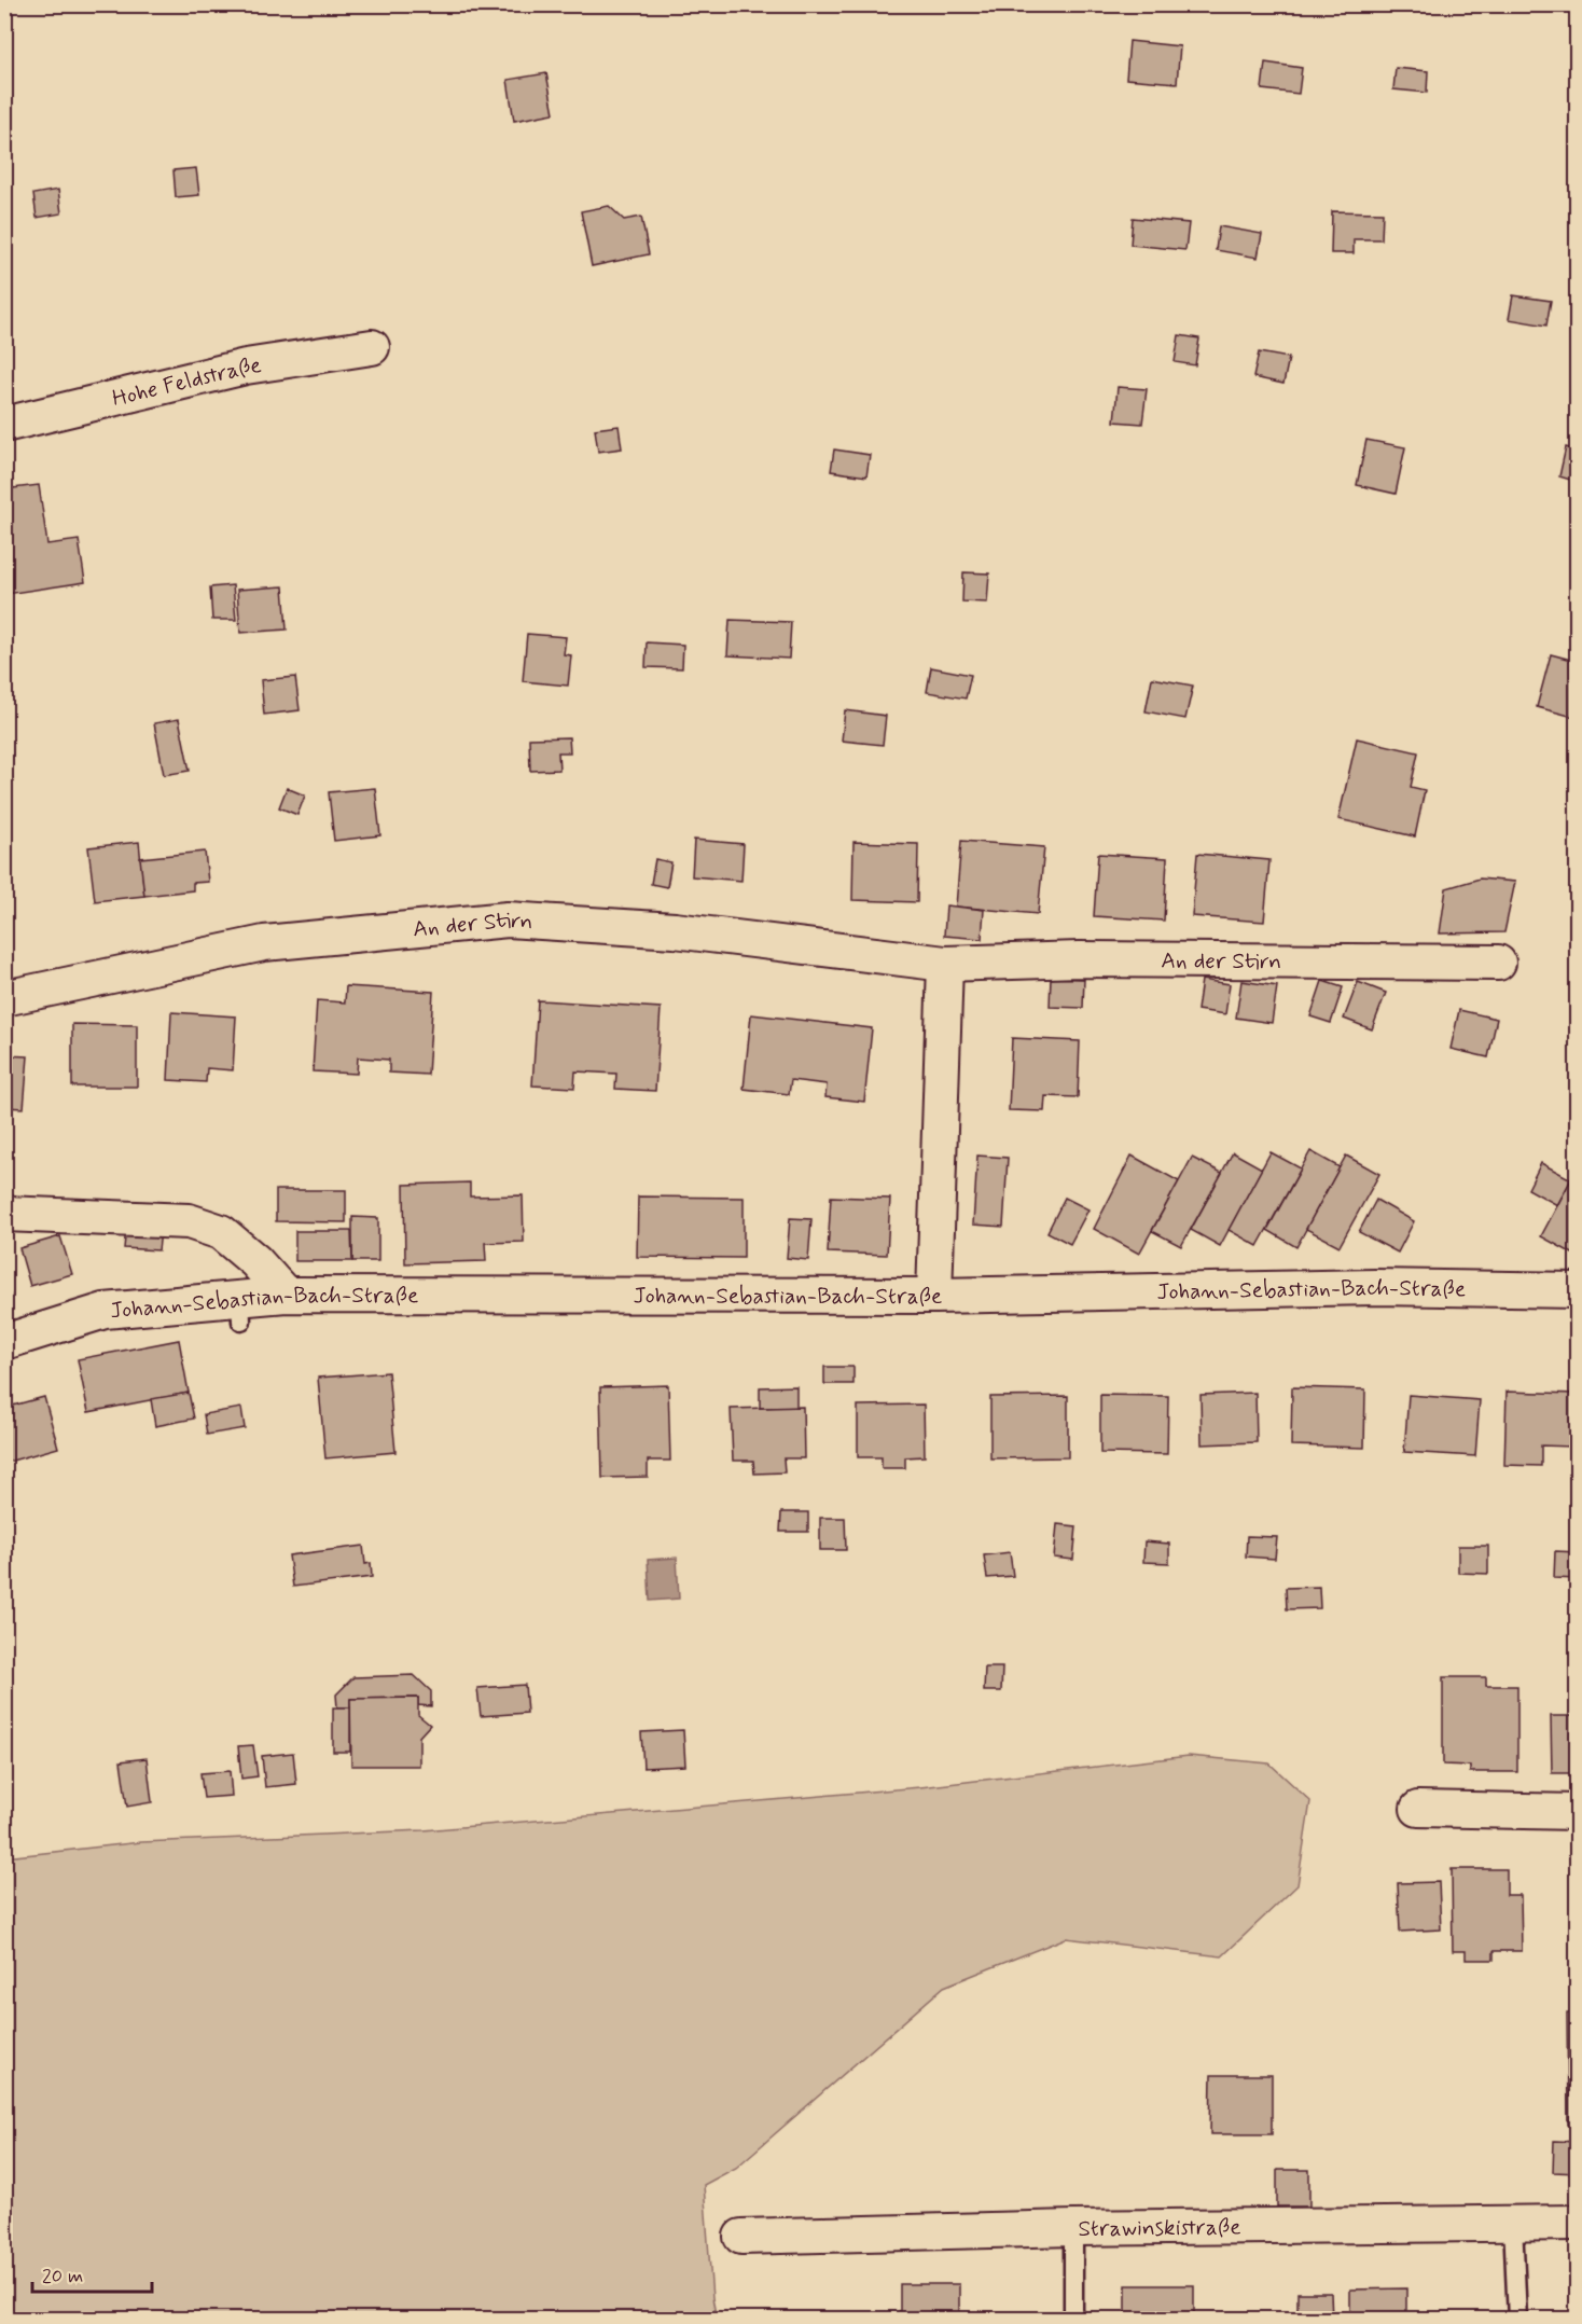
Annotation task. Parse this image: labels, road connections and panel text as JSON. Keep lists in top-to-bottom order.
{
  "streets": {
    "street": [
      "Hohe Feldstraße",
      "An der Stirn",
      "Johann-Sebastian-Bach-Straße",
      "Strawinskistraße"
    ]
  },
  "scale_bar": "20 m"
}
